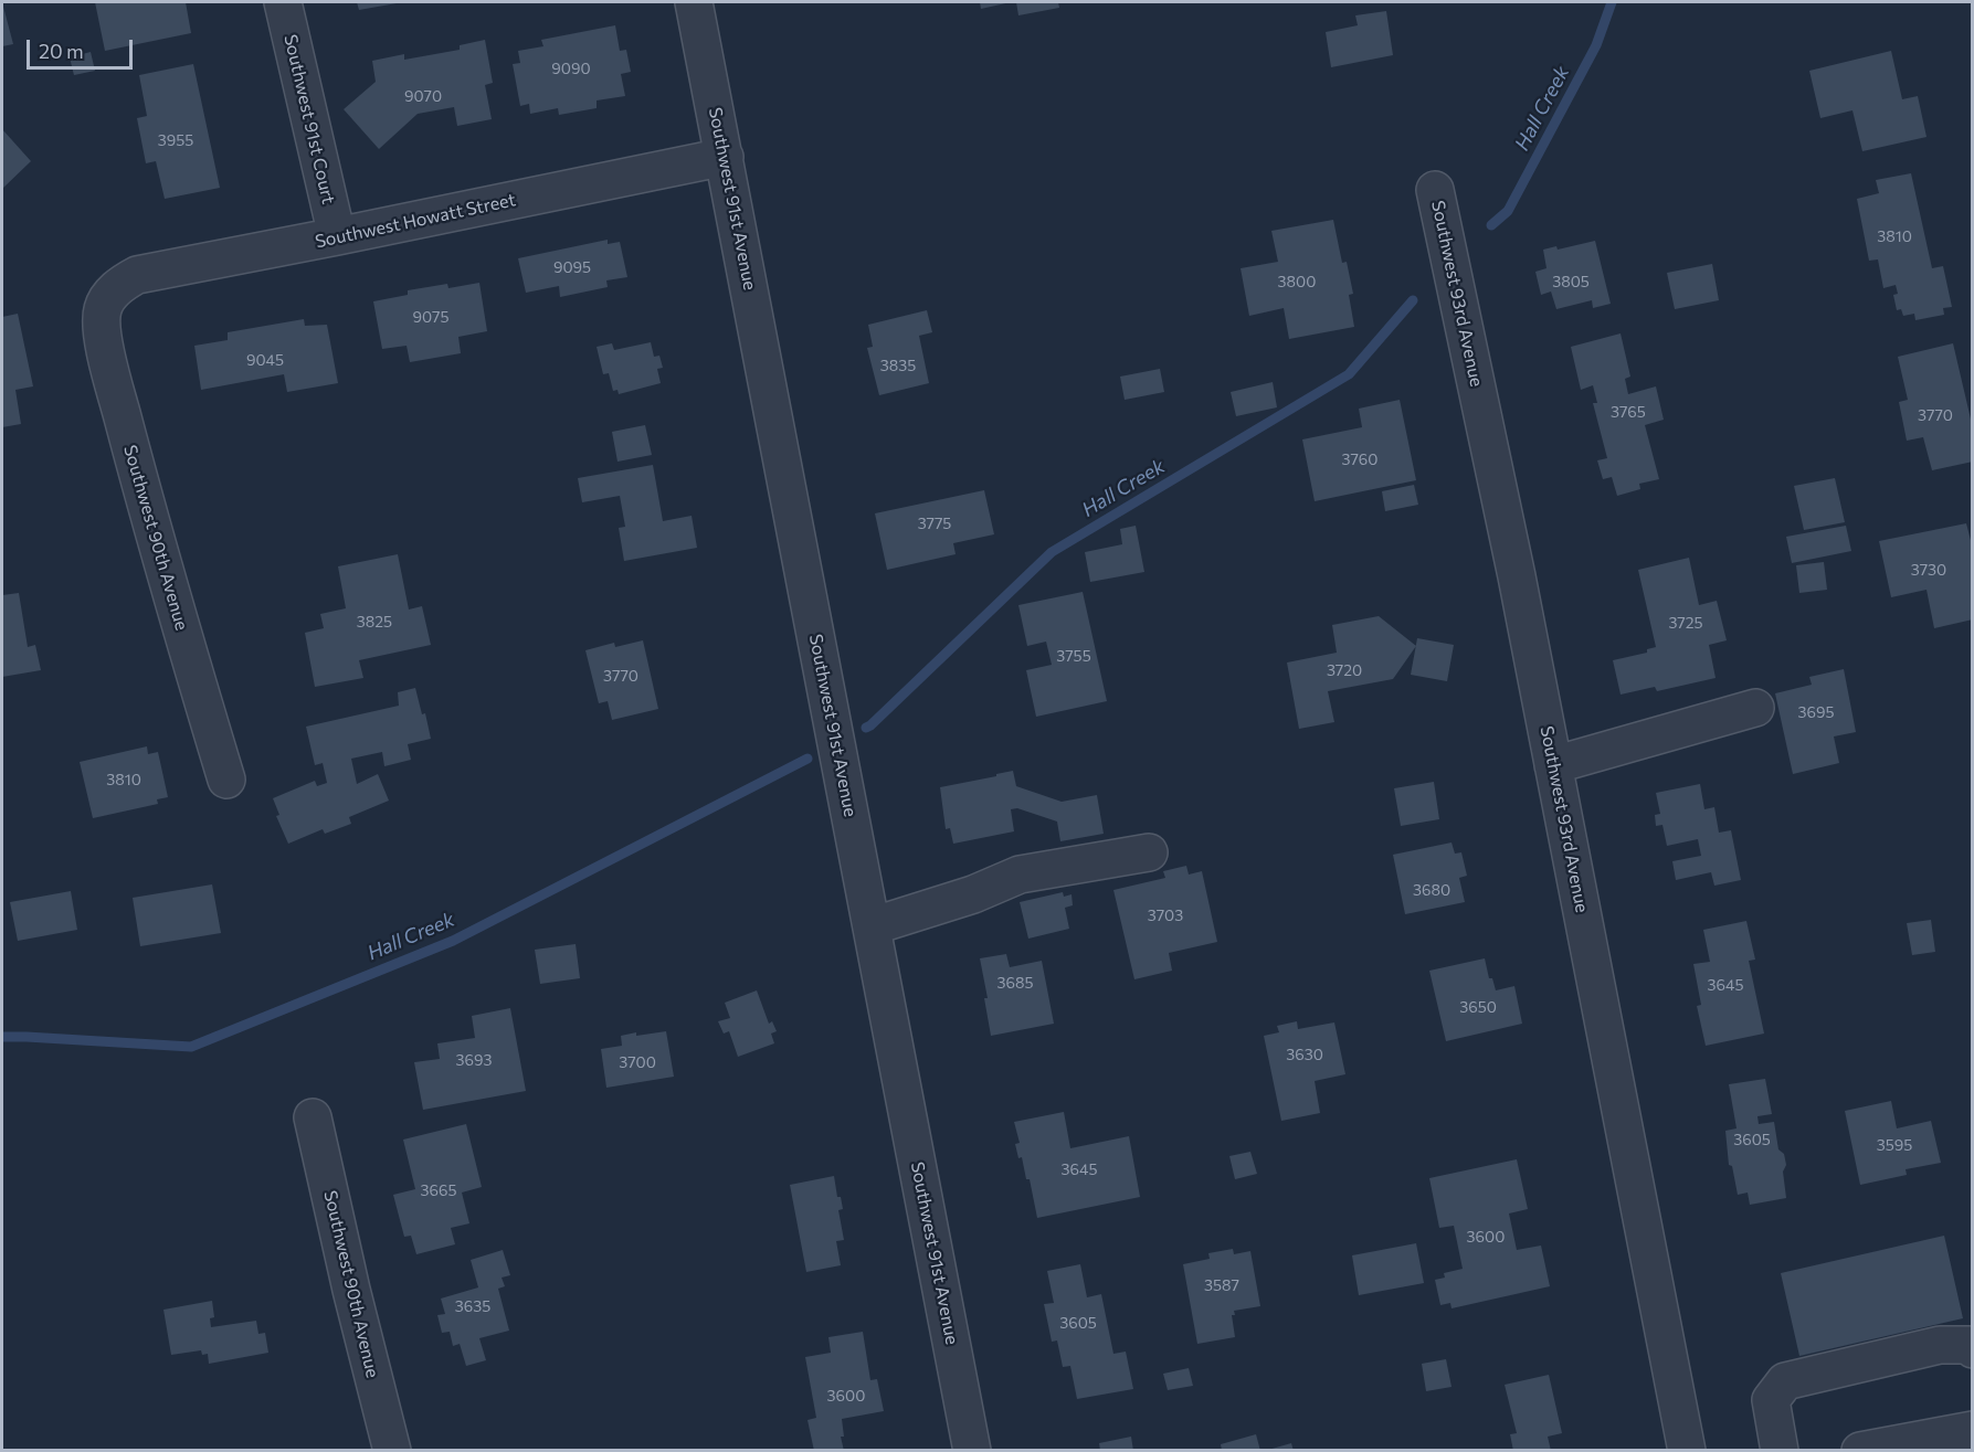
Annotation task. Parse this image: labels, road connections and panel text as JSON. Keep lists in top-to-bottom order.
{
  "streets": {
    "street": [
      "Southwest 91st Court",
      "Southwest 91st Avenue",
      "Southwest Howatt Street",
      "Southwest 93rd Avenue",
      "Southwest 90th Avenue"
    ]
  },
  "crossings": [
    ["Southwest 91st Court", "Southwest Howatt Street"],
    ["Southwest 91st Avenue", "Southwest Howatt Street"],
    ["Southwest Howatt Street", "Southwest 90th Avenue"]
  ],
  "water": ["Hall Creek"],
  "house_numbers": [
    "9090",
    "9070",
    "3955",
    "3810",
    "9095",
    "3800",
    "3805",
    "9075",
    "9045",
    "3835",
    "3765",
    "3770",
    "3760",
    "3775",
    "3730",
    "3825",
    "3725",
    "3755",
    "3720",
    "3770",
    "3695",
    "3810",
    "3680",
    "3703",
    "3685",
    "3645",
    "3650",
    "3630",
    "3693",
    "3700",
    "3605",
    "3595",
    "3645",
    "3665",
    "3600",
    "3587",
    "3635",
    "3605",
    "3600"
  ],
  "scale_bar": "20 m"
}
